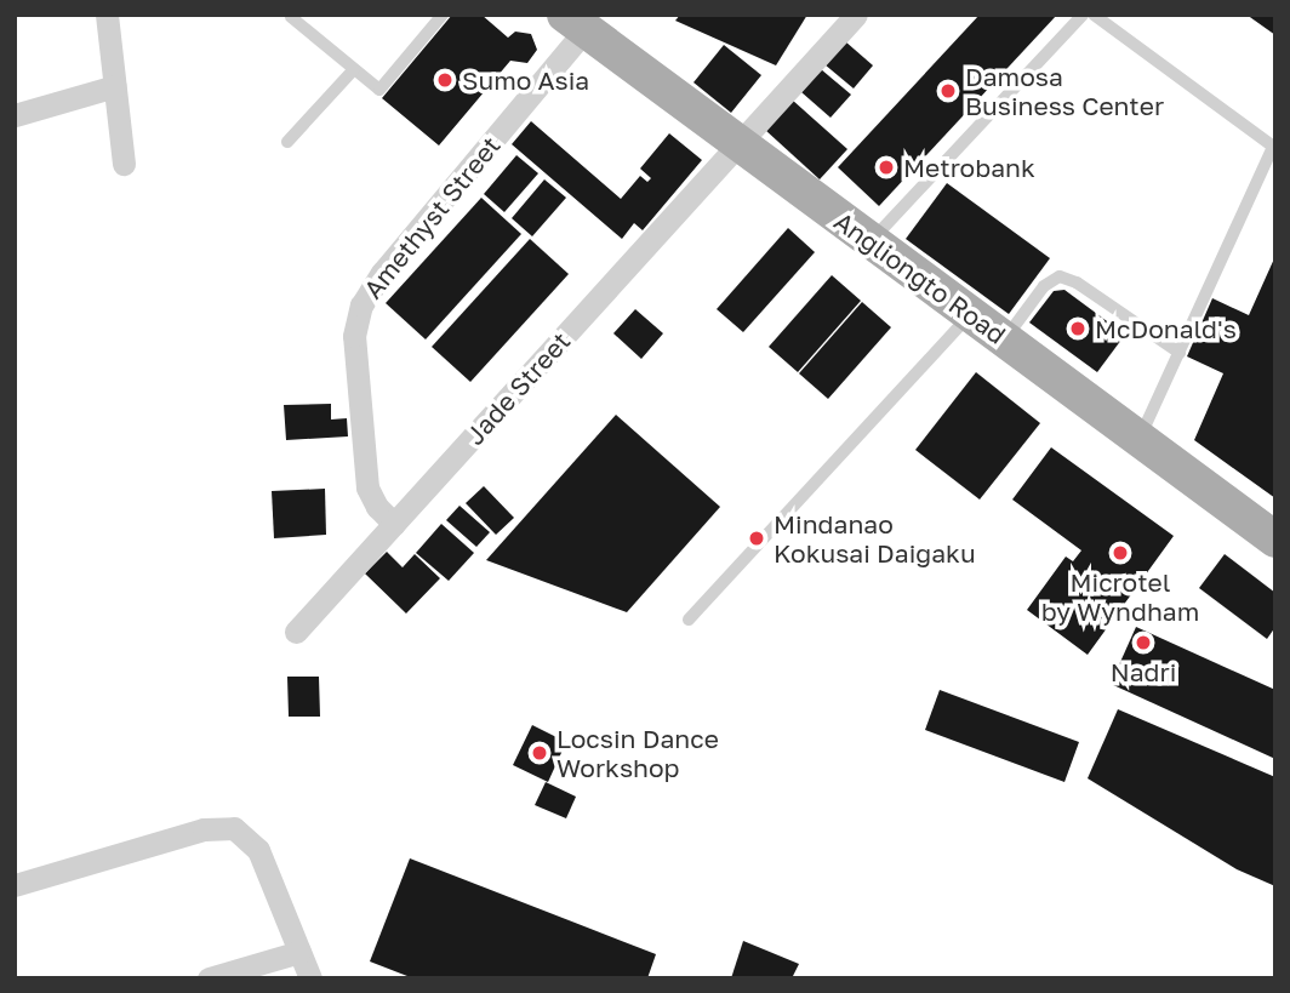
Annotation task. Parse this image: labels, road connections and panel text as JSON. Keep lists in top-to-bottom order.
{
  "streets": {
    "main road": ["Angliongto Road"],
    "street": ["Amethyst Street", "Jade Street"]
  },
  "crossings": [
    ["Amethyst Street", "Angliongto Road"],
    ["Amethyst Street", "Jade Street"],
    ["Angliongto Road", "Jade Street"]
  ],
  "places": [
    "Sumo Asia",
    "Damosa Business Center",
    "Metrobank",
    "McDonald's",
    "Mindanao Kokusai Daigaku",
    "Microtel by Wyndham",
    "Nadri",
    "Locsin Dance Workshop"
  ]
}
